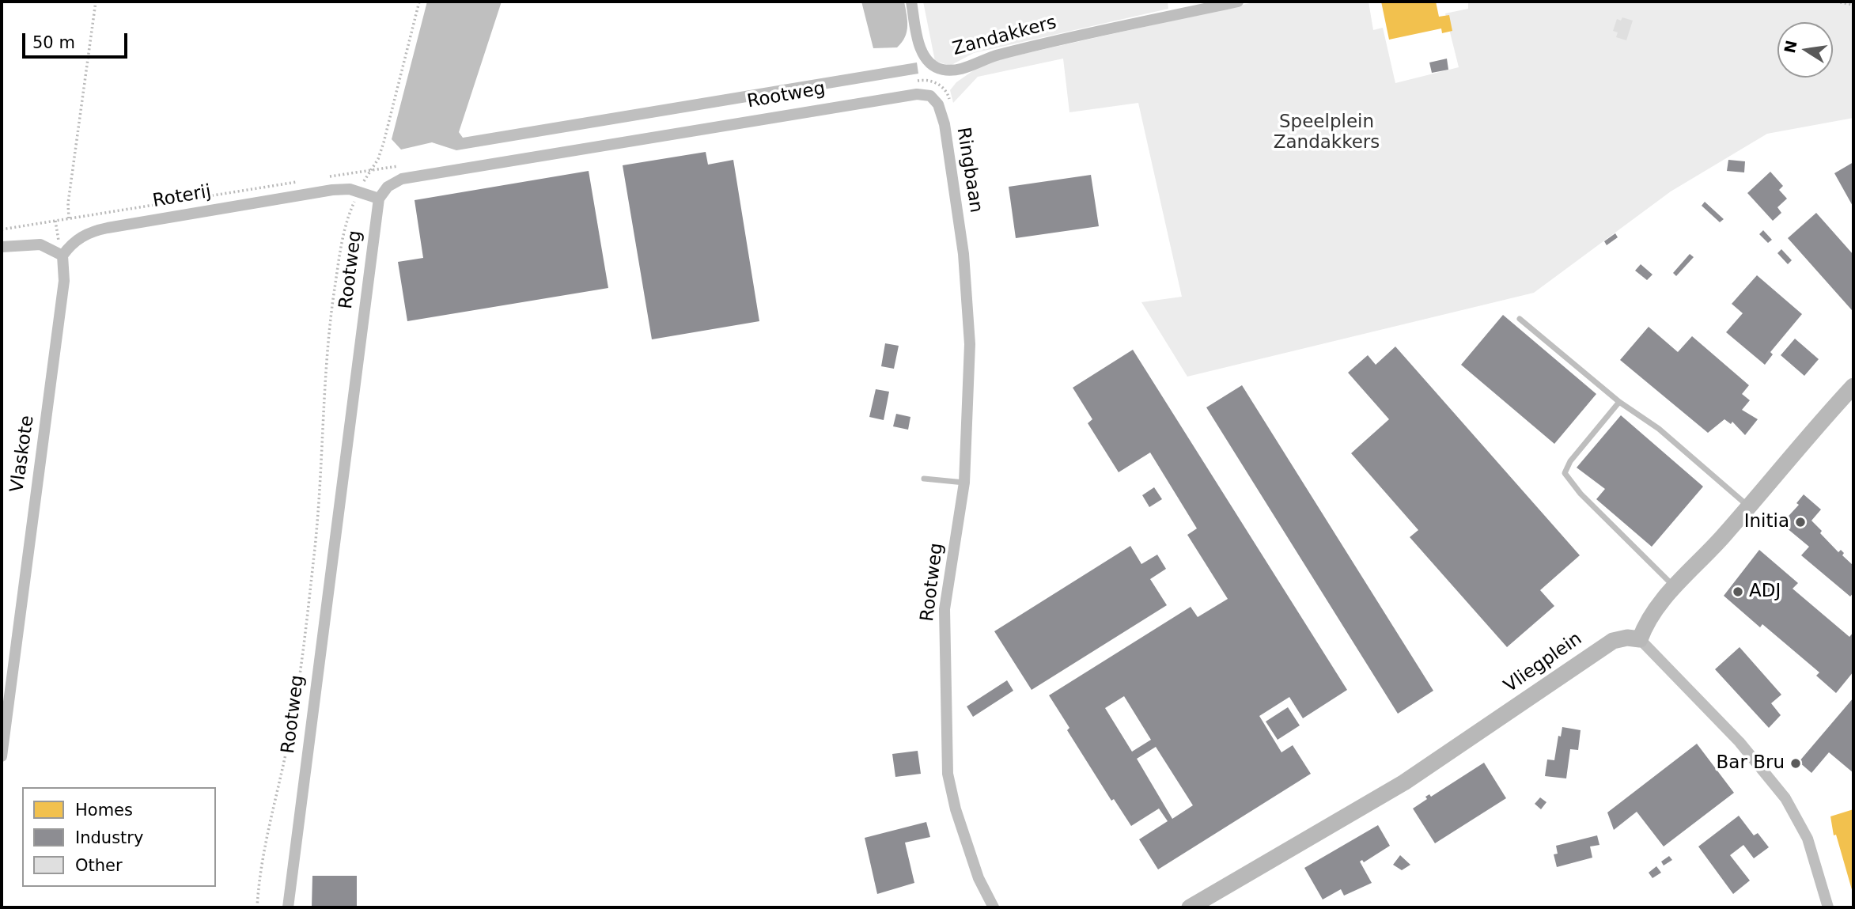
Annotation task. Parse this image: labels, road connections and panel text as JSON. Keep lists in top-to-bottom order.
{
  "streets": {
    "street": [
      "Zandakkers",
      "Rootweg",
      "Ringbaan",
      "Roterij",
      "Vlaskote",
      "Vliegplein"
    ]
  },
  "crossings": [
    ["Rootweg", "Ringbaan"],
    ["Rootweg", "Roterij"],
    ["Roterij", "Vlaskote"]
  ],
  "parks": ["Speelplein Zandakkers"],
  "places": ["Initia", "ADJ", "Bar Bru"],
  "legend": ["Homes", "Industry", "Other"],
  "scale_bar": "50 m",
  "north": "left"
}
